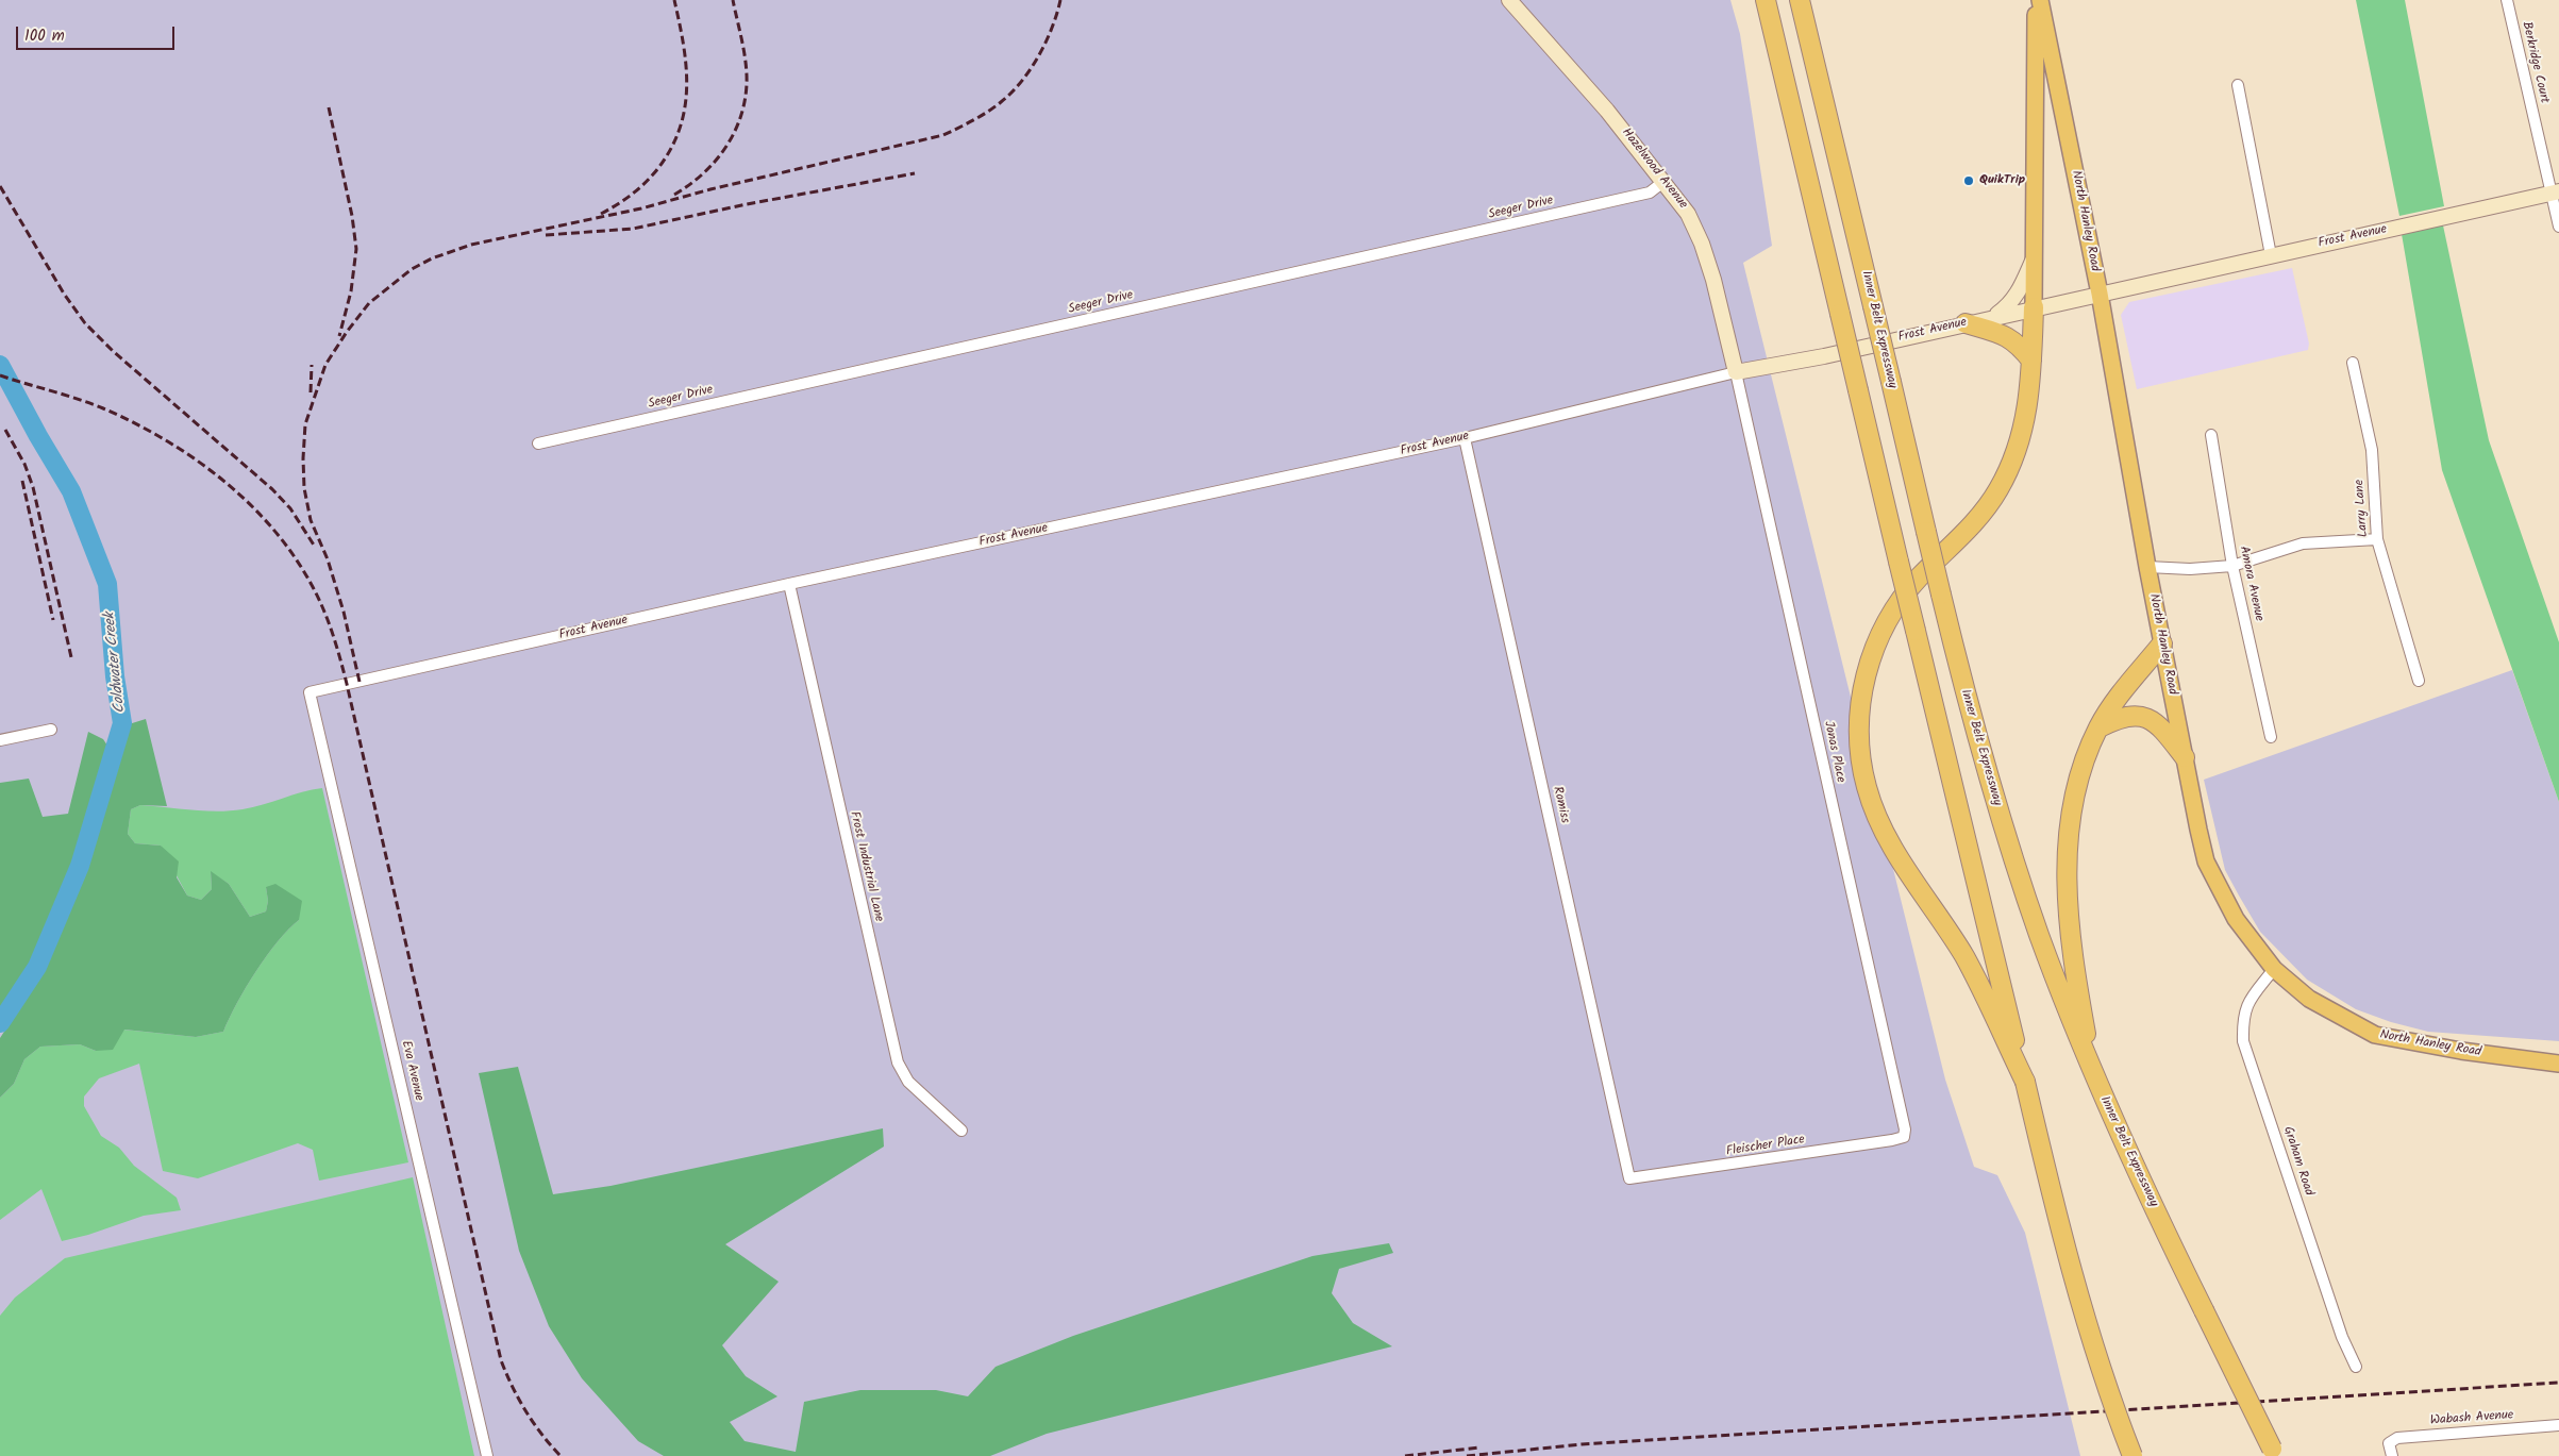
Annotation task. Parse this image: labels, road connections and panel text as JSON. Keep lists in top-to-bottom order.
{
  "streets": {
    "highway": ["Inner Belt Expressway"],
    "main road": ["North Hanley Road"],
    "street": [
      "Berkridge Court",
      "Hazelwood Avenue",
      "Seeger Drive",
      "Frost Avenue",
      "Larry Lane",
      "Amora Avenue",
      "Jonas Place",
      "Romiss",
      "Frost Industrial Lane",
      "Eva Avenue",
      "Fleischer Place",
      "Graham Road",
      "Wabash Avenue"
    ]
  },
  "crossings": [
    ["Berkridge Court", "Frost Avenue"],
    ["Hazelwood Avenue", "Seeger Drive"],
    ["Hazelwood Avenue", "Frost Avenue"],
    ["Hazelwood Avenue", "Jonas Place"],
    ["North Hanley Road", "Frost Avenue"],
    ["North Hanley Road", "Graham Road"],
    ["Frost Avenue", "Jonas Place"],
    ["Frost Avenue", "Romiss"],
    ["Frost Avenue", "Frost Industrial Lane"],
    ["Frost Avenue", "Eva Avenue"],
    ["Jonas Place", "Fleischer Place"],
    ["Romiss", "Fleischer Place"]
  ],
  "water": ["Coldwater Creek"],
  "places": ["QuikTrip"],
  "scale_bar": "100 m"
}
